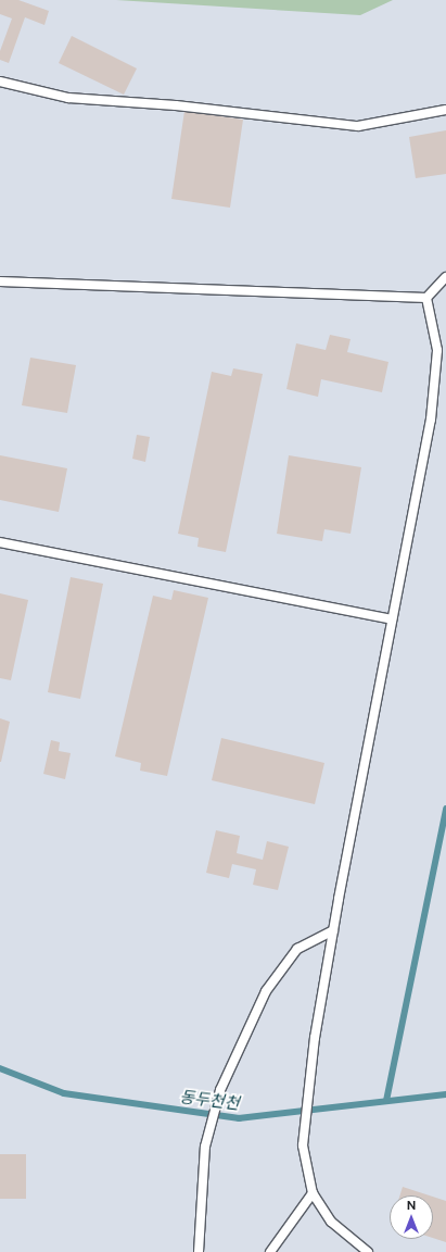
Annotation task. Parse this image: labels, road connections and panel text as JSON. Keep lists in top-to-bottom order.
{
  "water": ["동두천천"],
  "north": "top"
}
